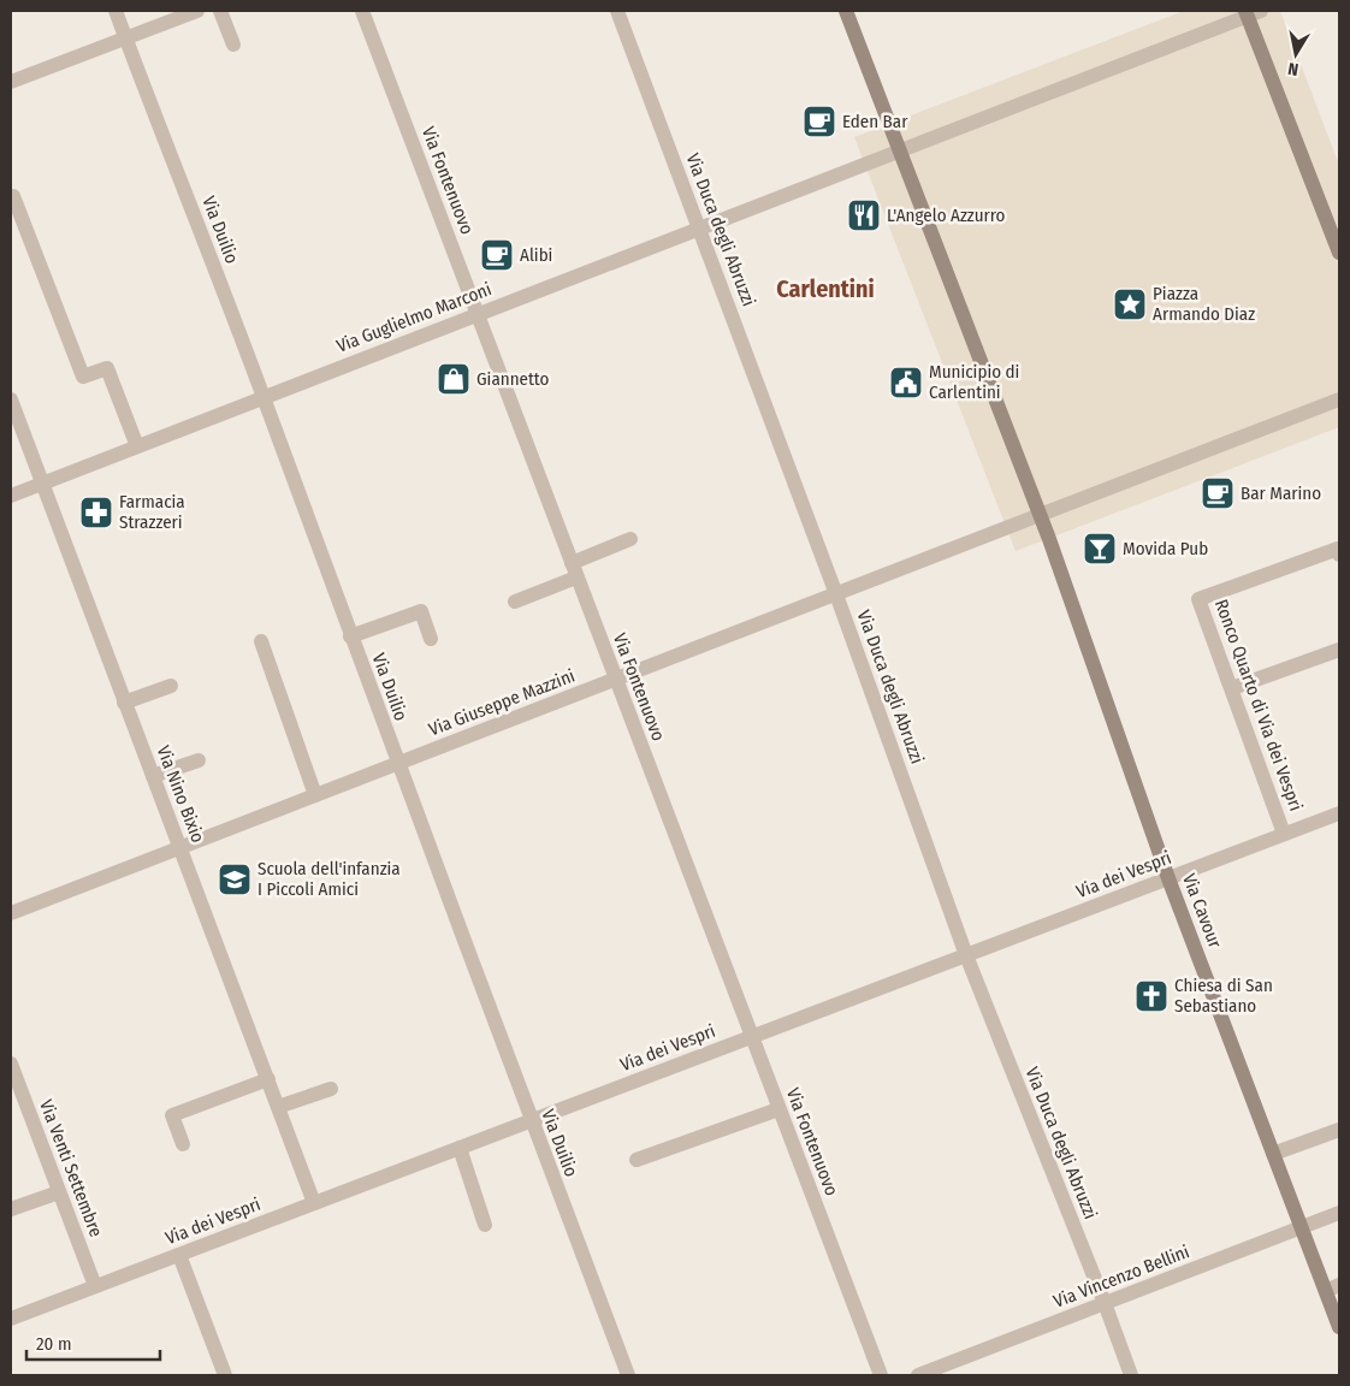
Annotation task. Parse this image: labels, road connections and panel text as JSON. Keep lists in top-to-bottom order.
{
  "streets": {
    "main road": ["Via Cavour"],
    "street": [
      "Via Fontenuovo",
      "Via Duilio",
      "Via Duca degli Abruzzi",
      "Via Guglielmo Marconi",
      "Via Giuseppe Mazzini",
      "Ronco Quarto di Via dei Vespri",
      "Via Nino Bixio",
      "Via dei Vespri",
      "Via Venti Settembre",
      "Via Vincenzo Bellini"
    ]
  },
  "crossings": [
    ["Via Fontenuovo", "Via Guglielmo Marconi"],
    ["Via Fontenuovo", "Via Giuseppe Mazzini"],
    ["Via Fontenuovo", "Via dei Vespri"],
    ["Via Duilio", "Via Guglielmo Marconi"],
    ["Via Duilio", "Via Giuseppe Mazzini"],
    ["Via Duilio", "Via dei Vespri"],
    ["Via Duca degli Abruzzi", "Via Guglielmo Marconi"],
    ["Via Duca degli Abruzzi", "Via Giuseppe Mazzini"],
    ["Via Duca degli Abruzzi", "Via dei Vespri"],
    ["Via Duca degli Abruzzi", "Via Vincenzo Bellini"],
    ["Via Guglielmo Marconi", "Via Nino Bixio"],
    ["Via Guglielmo Marconi", "Via Cavour"],
    ["Via Giuseppe Mazzini", "Via Nino Bixio"],
    ["Via Giuseppe Mazzini", "Via Cavour"],
    ["Ronco Quarto di Via dei Vespri", "Via dei Vespri"],
    ["Via Nino Bixio", "Via dei Vespri"],
    ["Via dei Vespri", "Via Cavour"],
    ["Via dei Vespri", "Via Venti Settembre"],
    ["Via Cavour", "Via Vincenzo Bellini"]
  ],
  "districts": ["Carlentini"],
  "places": {
    "cafe": ["Eden Bar", "Alibi", "Bar Marino"],
    "restaurant": ["L'Angelo Azzurro"],
    "place": ["Piazza Armando Diaz"],
    "shop": ["Giannetto"],
    "public building": ["Municipio di Carlentini"],
    "pharmacy": ["Farmacia Strazzeri"],
    "bar": ["Movida Pub"],
    "school or university": ["Scuola dell'infanzia I Piccoli Amici"],
    "church": ["Chiesa di San Sebastiano"]
  },
  "scale_bar": "20 m",
  "north": "bottom"
}
